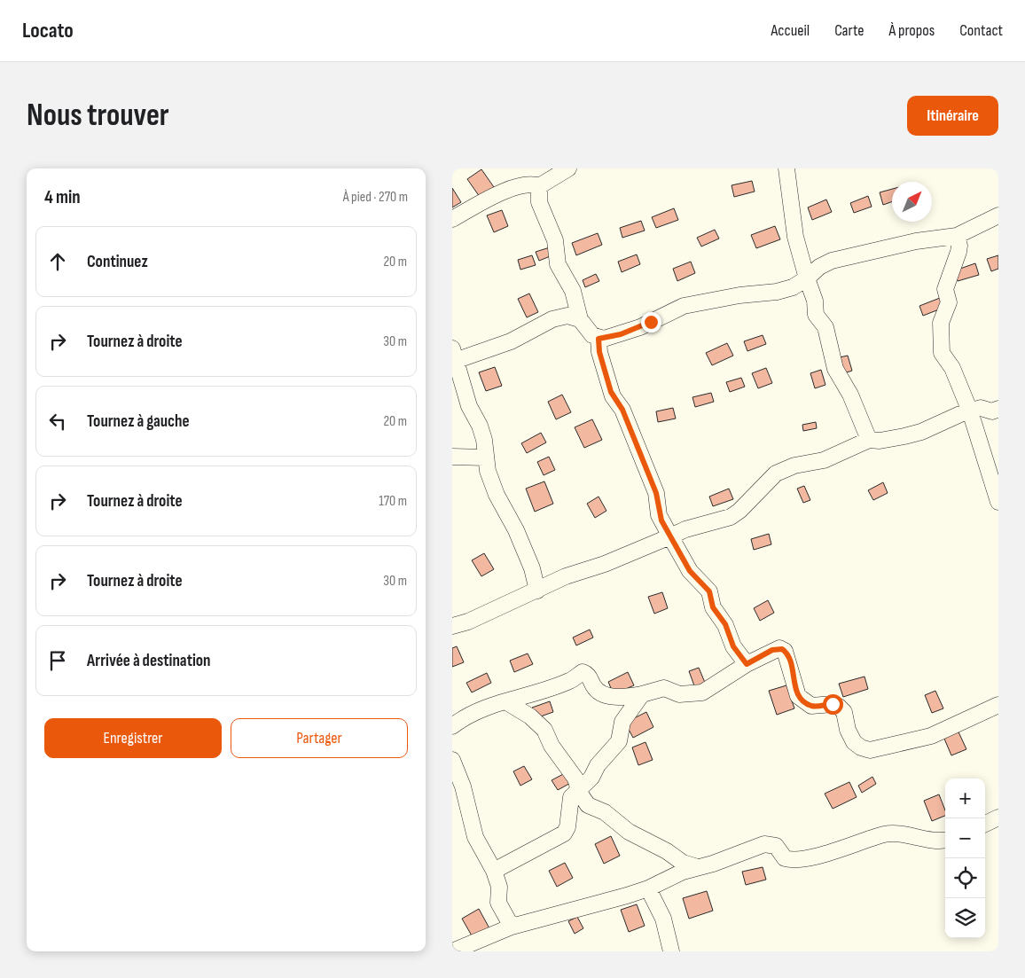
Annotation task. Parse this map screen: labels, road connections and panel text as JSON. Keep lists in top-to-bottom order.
{
  "north": "top right",
  "page": {
    "header": "Locato",
    "nav": [
      "Accueil",
      "Carte",
      "À propos",
      "Contact"
    ],
    "buttons": [
      "Itinéraire",
      ["Enregistrer", "Partager"]
    ],
    "title": "Nous trouver",
    "heading": ["4 min", "À pied · 270 m"],
    "list": [
      ["Continuez", "20 m"],
      ["Tournez à droite", "30 m"],
      ["Tournez à gauche", "20 m"],
      ["Tournez à droite", "170 m"],
      ["Tournez à droite", "30 m"],
      "Arrivée à destination"
    ],
    "map_buttons": ["+", "−"]
  }
}
